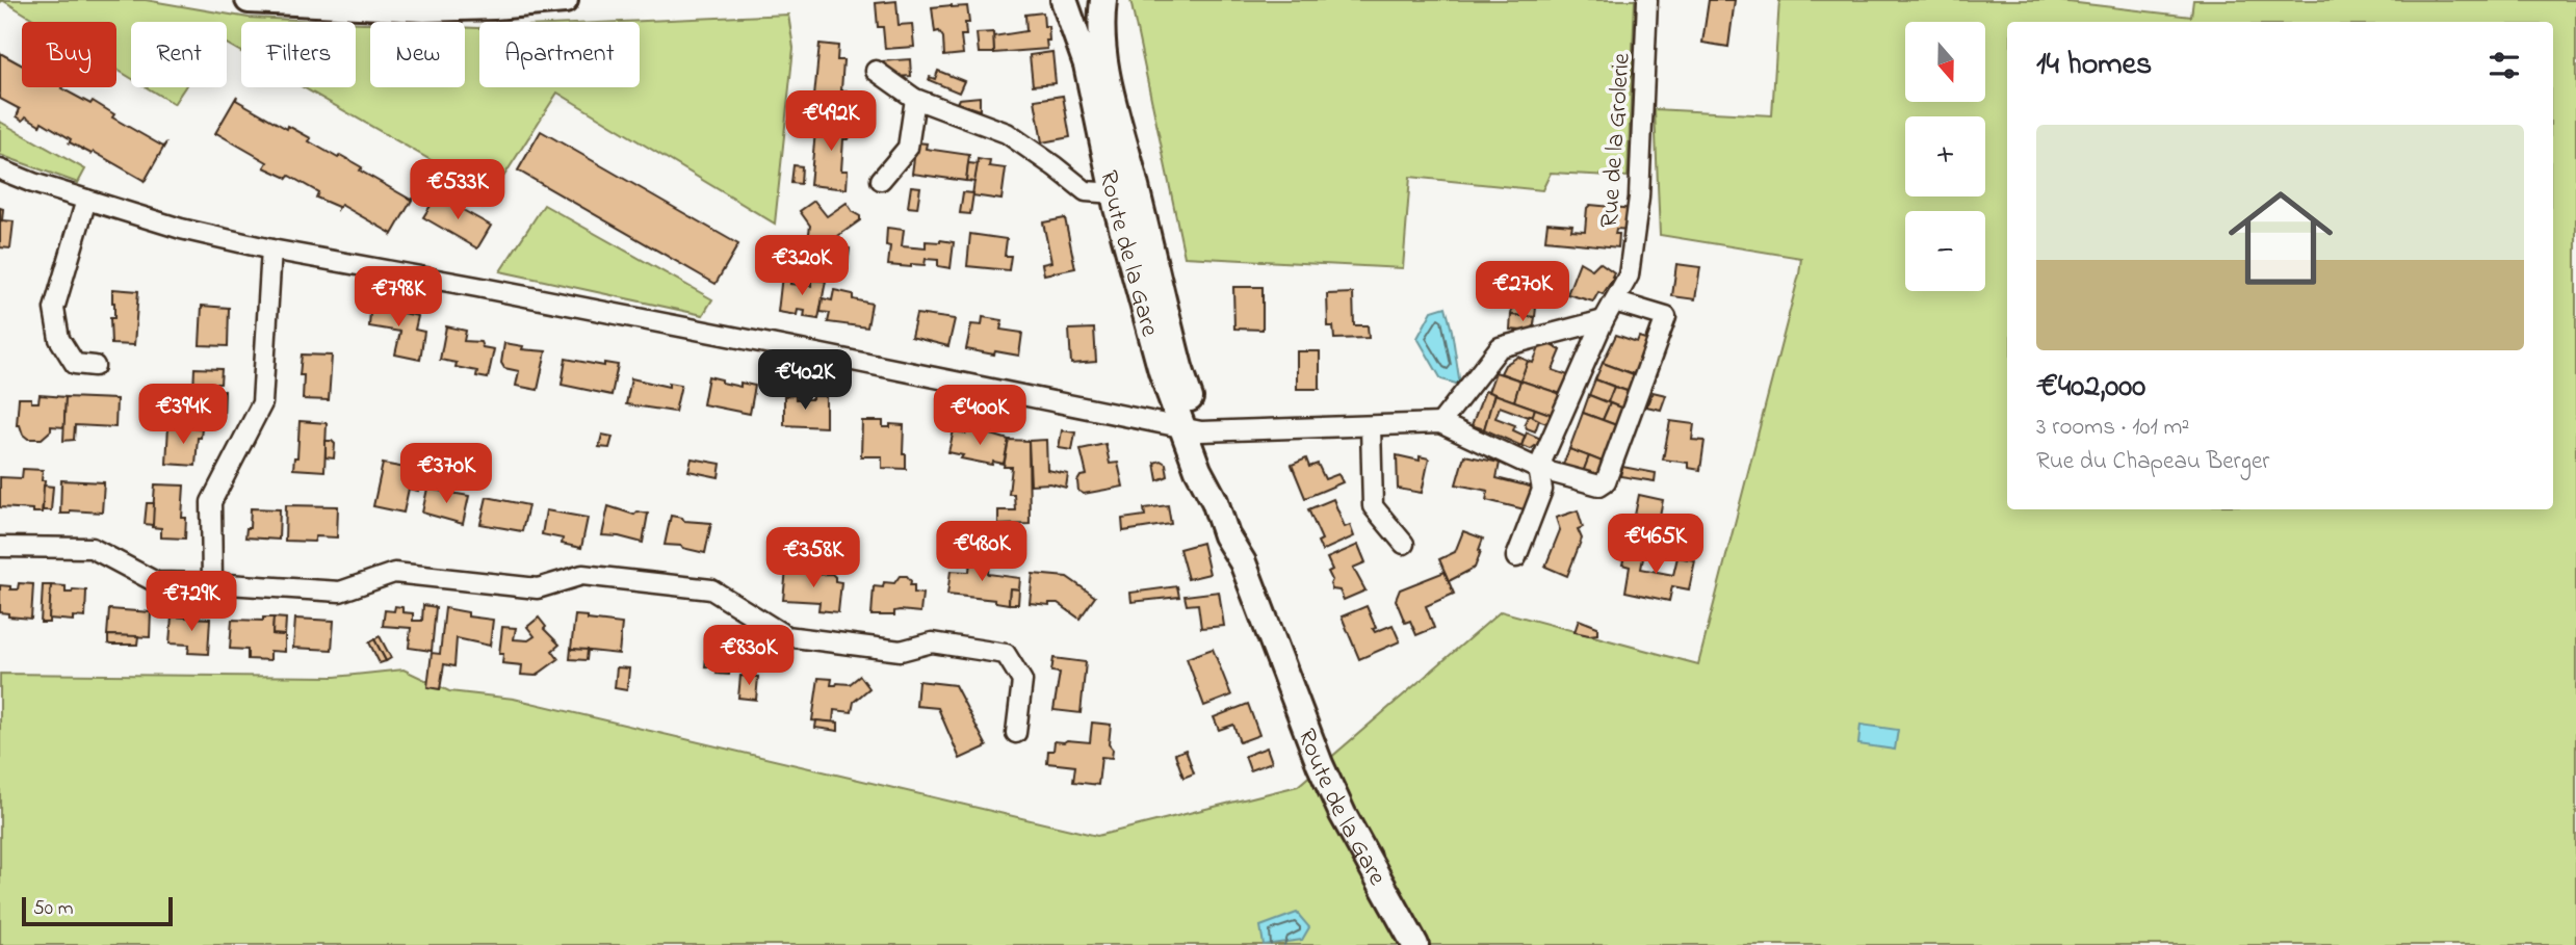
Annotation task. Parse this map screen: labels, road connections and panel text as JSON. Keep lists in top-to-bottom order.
{
  "streets": {
    "street": ["Rue de la Grolerie", "Route de la Gare"]
  },
  "scale_bar": "50 m",
  "north": "bottom",
  "page": {
    "map_buttons": ["+", "−"],
    "chip": [
      "Buy",
      "Rent",
      "Filters",
      "New",
      "Apartment"
    ],
    "heading": "14 homes",
    "price": [
      "€492K",
      "€533K",
      "€320K",
      "€270K",
      "€798K",
      "€402K",
      "€394K",
      "€400K",
      "€370K",
      "€465K",
      "€480K",
      "€358K",
      "€729K",
      "€830K"
    ],
    "list": [
      {
        "name": "€402,000",
        "note": "3 rooms · 101 m² · Rue du Chapeau Berger"
      }
    ],
    "scale": "50 m"
  }
}
